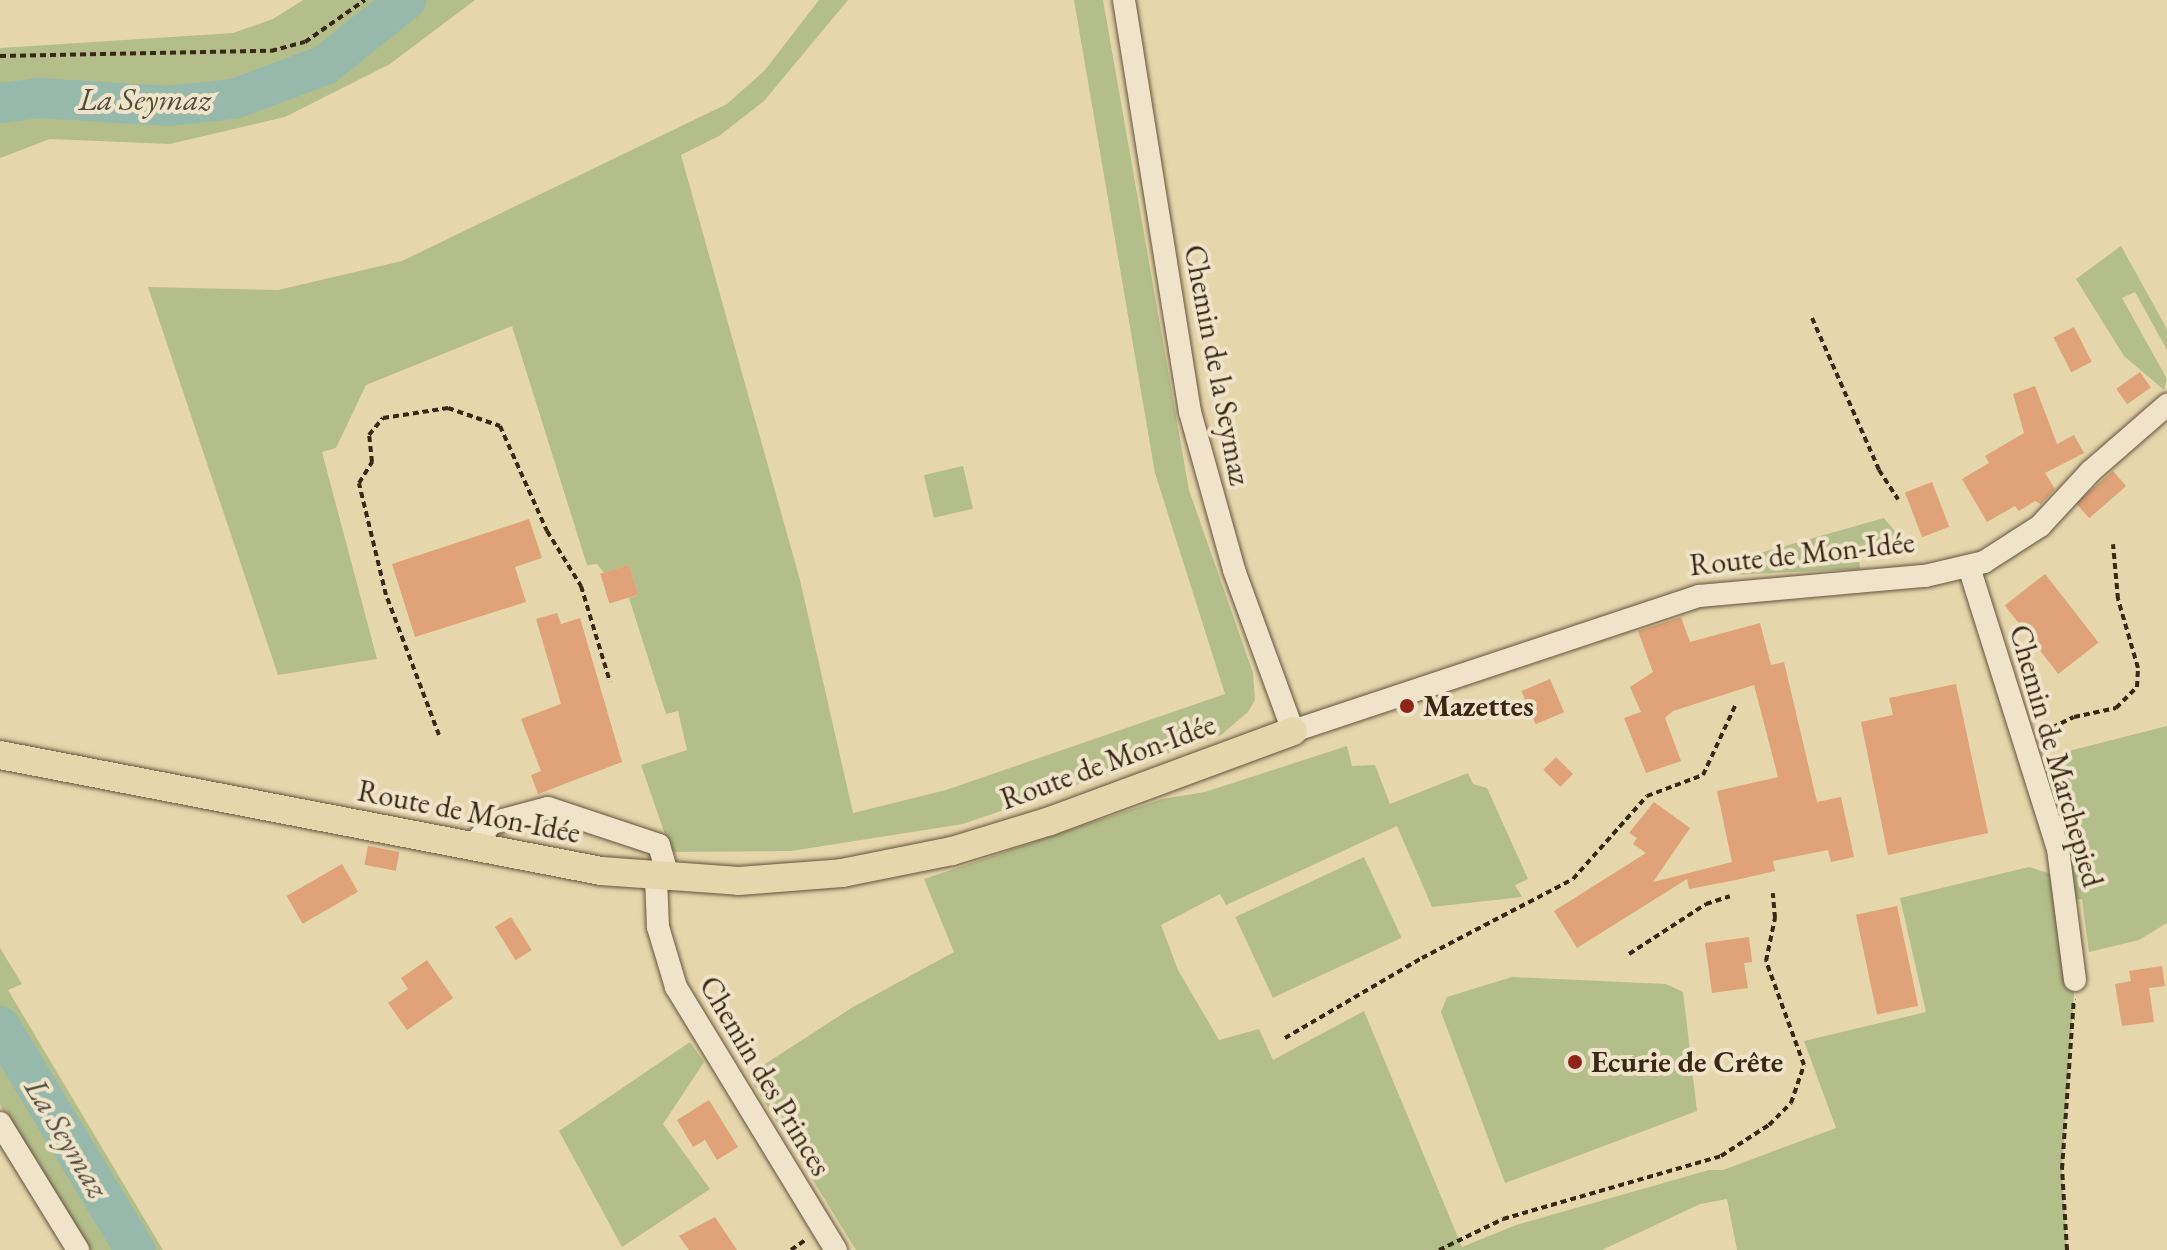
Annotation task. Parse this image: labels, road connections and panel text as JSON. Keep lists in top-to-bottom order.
{
  "streets": {
    "main road": ["Route de Mon-Idée"],
    "street": ["Chemin de la Seymaz", "Chemin de Marchepied", "Chemin des Princes"]
  },
  "crossings": [
    ["Chemin de la Seymaz", "Route de Mon-Idée"],
    ["Route de Mon-Idée", "Chemin de Marchepied"],
    ["Route de Mon-Idée", "Chemin des Princes"]
  ],
  "water": ["La Seymaz"],
  "places": ["Mazettes", "Ecurie de Crête"]
}
